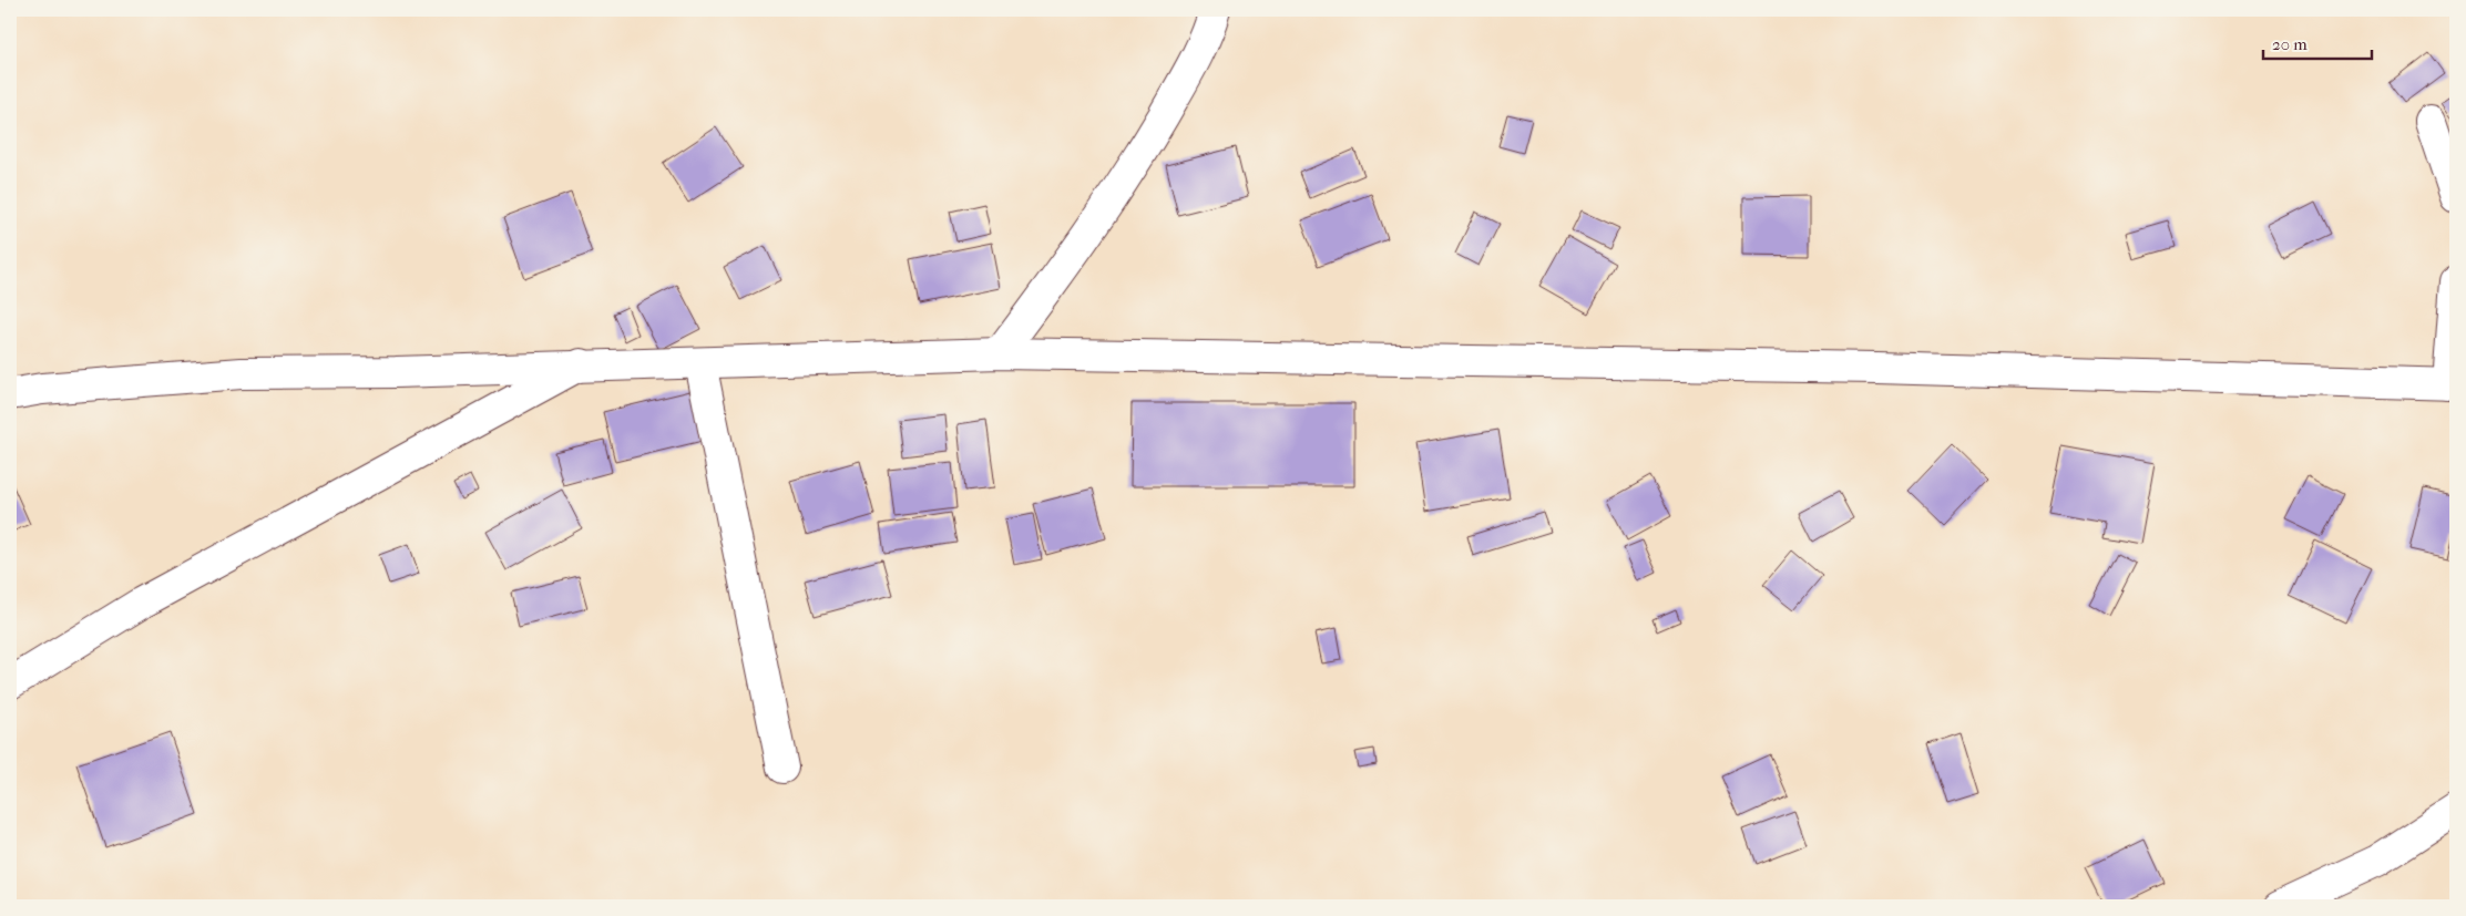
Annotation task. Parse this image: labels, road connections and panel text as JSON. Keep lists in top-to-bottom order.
{
  "scale_bar": "20 m"
}
